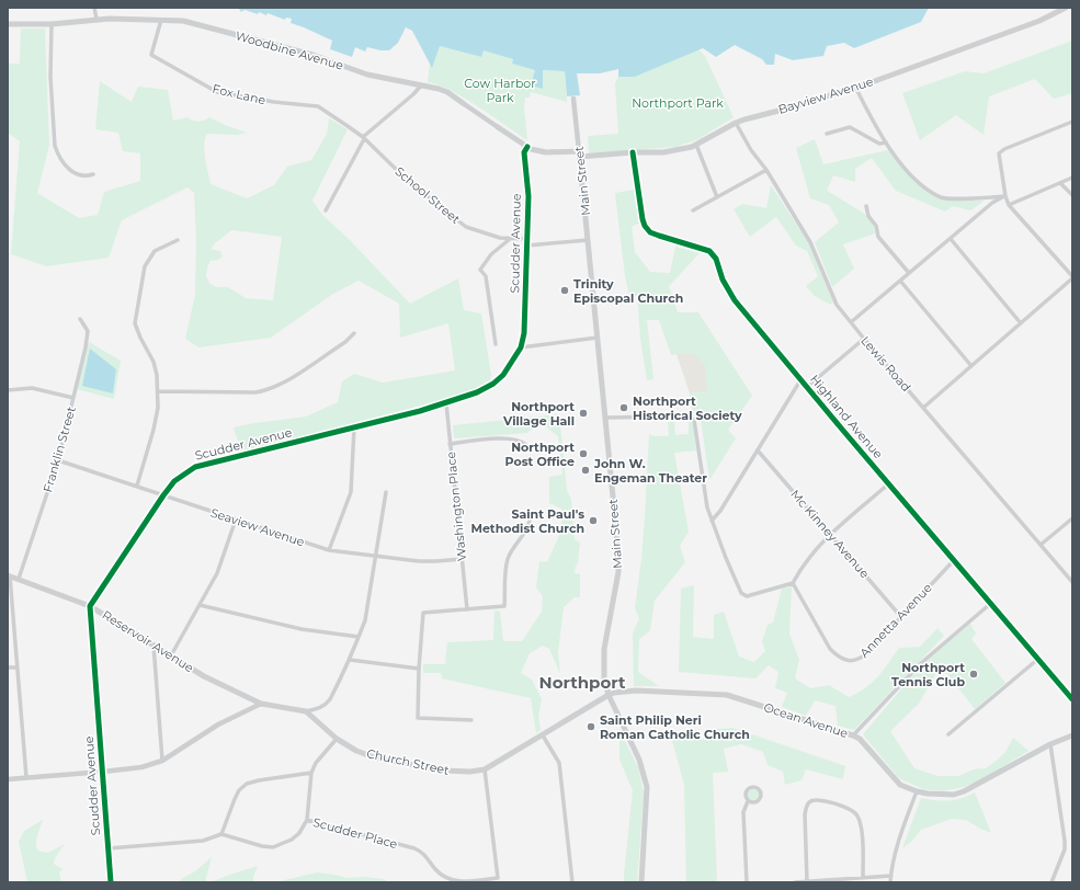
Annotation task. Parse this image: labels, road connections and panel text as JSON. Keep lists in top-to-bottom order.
{
  "streets": {
    "main road": [
      "Woodbine Avenue",
      "Bayview Avenue",
      "Main Street",
      "Reservoir Avenue",
      "Ocean Avenue",
      "Church Street"
    ],
    "street": [
      "Fox Lane",
      "School Street",
      "Scudder Avenue",
      "Lewis Road",
      "Highland Avenue",
      "Franklin Street",
      "Washington Place",
      "Seaview Avenue",
      "Mc Kinney Avenue",
      "Annetta Avenue",
      "Scudder Place"
    ]
  },
  "crossings": [
    ["Woodbine Avenue", "Fox Lane"],
    ["Woodbine Avenue", "Bayview Avenue"],
    ["Woodbine Avenue", "Main Street"],
    ["Woodbine Avenue", "Scudder Avenue"],
    ["Fox Lane", "School Street"],
    ["Bayview Avenue", "Main Street"],
    ["Bayview Avenue", "Lewis Road"],
    ["Bayview Avenue", "Highland Avenue"],
    ["Main Street", "School Street"],
    ["Main Street", "Ocean Avenue"],
    ["Main Street", "Church Street"],
    ["School Street", "Scudder Avenue"],
    ["Scudder Avenue", "Washington Place"],
    ["Scudder Avenue", "Seaview Avenue"],
    ["Scudder Avenue", "Reservoir Avenue"],
    ["Highland Avenue", "Annetta Avenue"],
    ["Franklin Street", "Seaview Avenue"],
    ["Franklin Street", "Reservoir Avenue"],
    ["Washington Place", "Seaview Avenue"],
    ["Mc Kinney Avenue", "Annetta Avenue"],
    ["Ocean Avenue", "Church Street"],
    ["Church Street", "Scudder Place"]
  ],
  "districts": ["Northport"],
  "parks": ["Cow Harbor Park", "Northport Park"],
  "places": [
    "Trinity Episcopal Church",
    "Northport Historical Society",
    "Northport Village Hall",
    "Northport Post Office",
    "John W. Engeman Theater",
    "Saint Paul's Methodist Church",
    "Northport Tennis Club",
    "Saint Philip Neri Roman Catholic Church"
  ]
}
